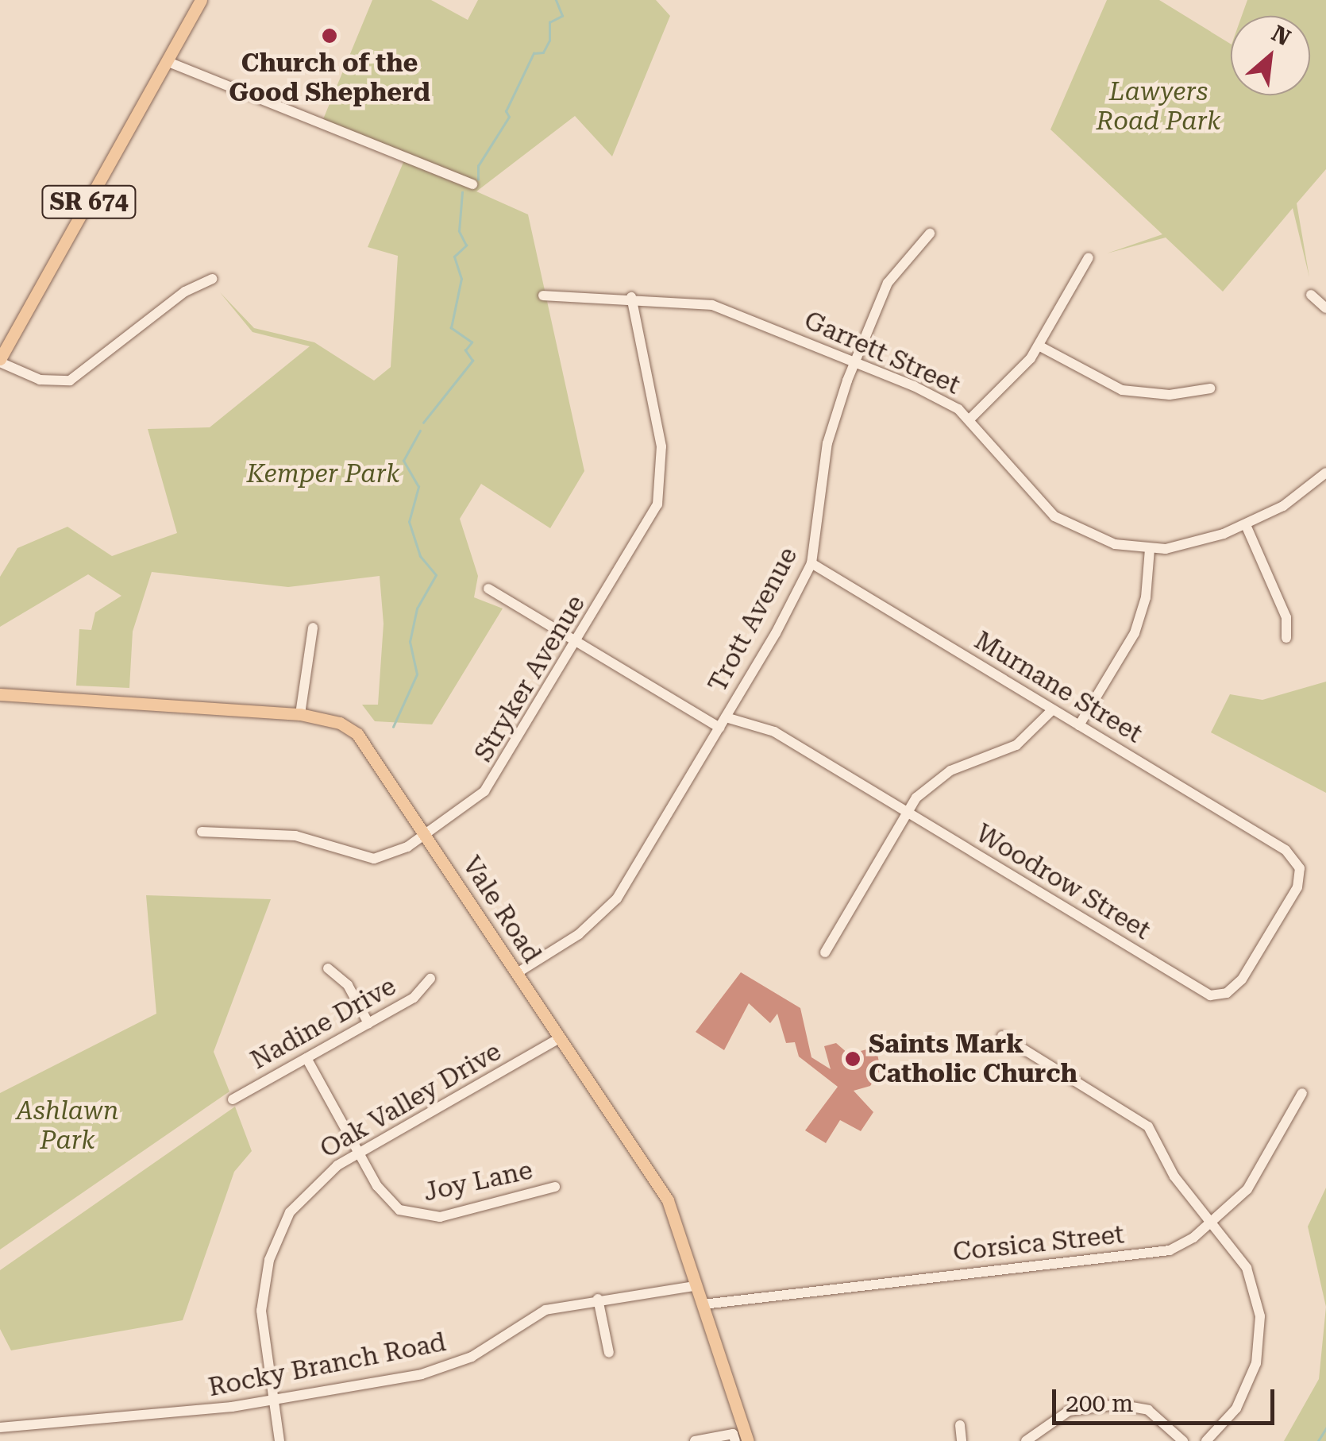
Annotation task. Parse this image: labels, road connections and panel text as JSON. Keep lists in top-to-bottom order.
{
  "streets": {
    "main road": ["SR 674", "Vale Road"],
    "street": [
      "Garrett Street",
      "Trott Avenue",
      "Stryker Avenue",
      "Murnane Street",
      "Woodrow Street",
      "Nadine Drive",
      "Oak Valley Drive",
      "Joy Lane",
      "Corsica Street",
      "Rocky Branch Road"
    ]
  },
  "crossings": [
    ["Garrett Street", "Trott Avenue"],
    ["Garrett Street", "Stryker Avenue"],
    ["Trott Avenue", "Murnane Street"],
    ["Trott Avenue", "Woodrow Street"],
    ["Trott Avenue", "Vale Road"],
    ["Stryker Avenue", "Vale Road"],
    ["Murnane Street", "Woodrow Street"],
    ["Vale Road", "Oak Valley Drive"],
    ["Vale Road", "Corsica Street"],
    ["Vale Road", "Rocky Branch Road"],
    ["Nadine Drive", "Joy Lane"],
    ["Oak Valley Drive", "Joy Lane"],
    ["Oak Valley Drive", "Rocky Branch Road"]
  ],
  "parks": ["Lawyers Road Park", "Kemper Park", "Ashlawn Park"],
  "places": ["Church of the Good Shepherd", "Saints Mark Catholic Church"],
  "scale_bar": "200 m",
  "north": "top right"
}
